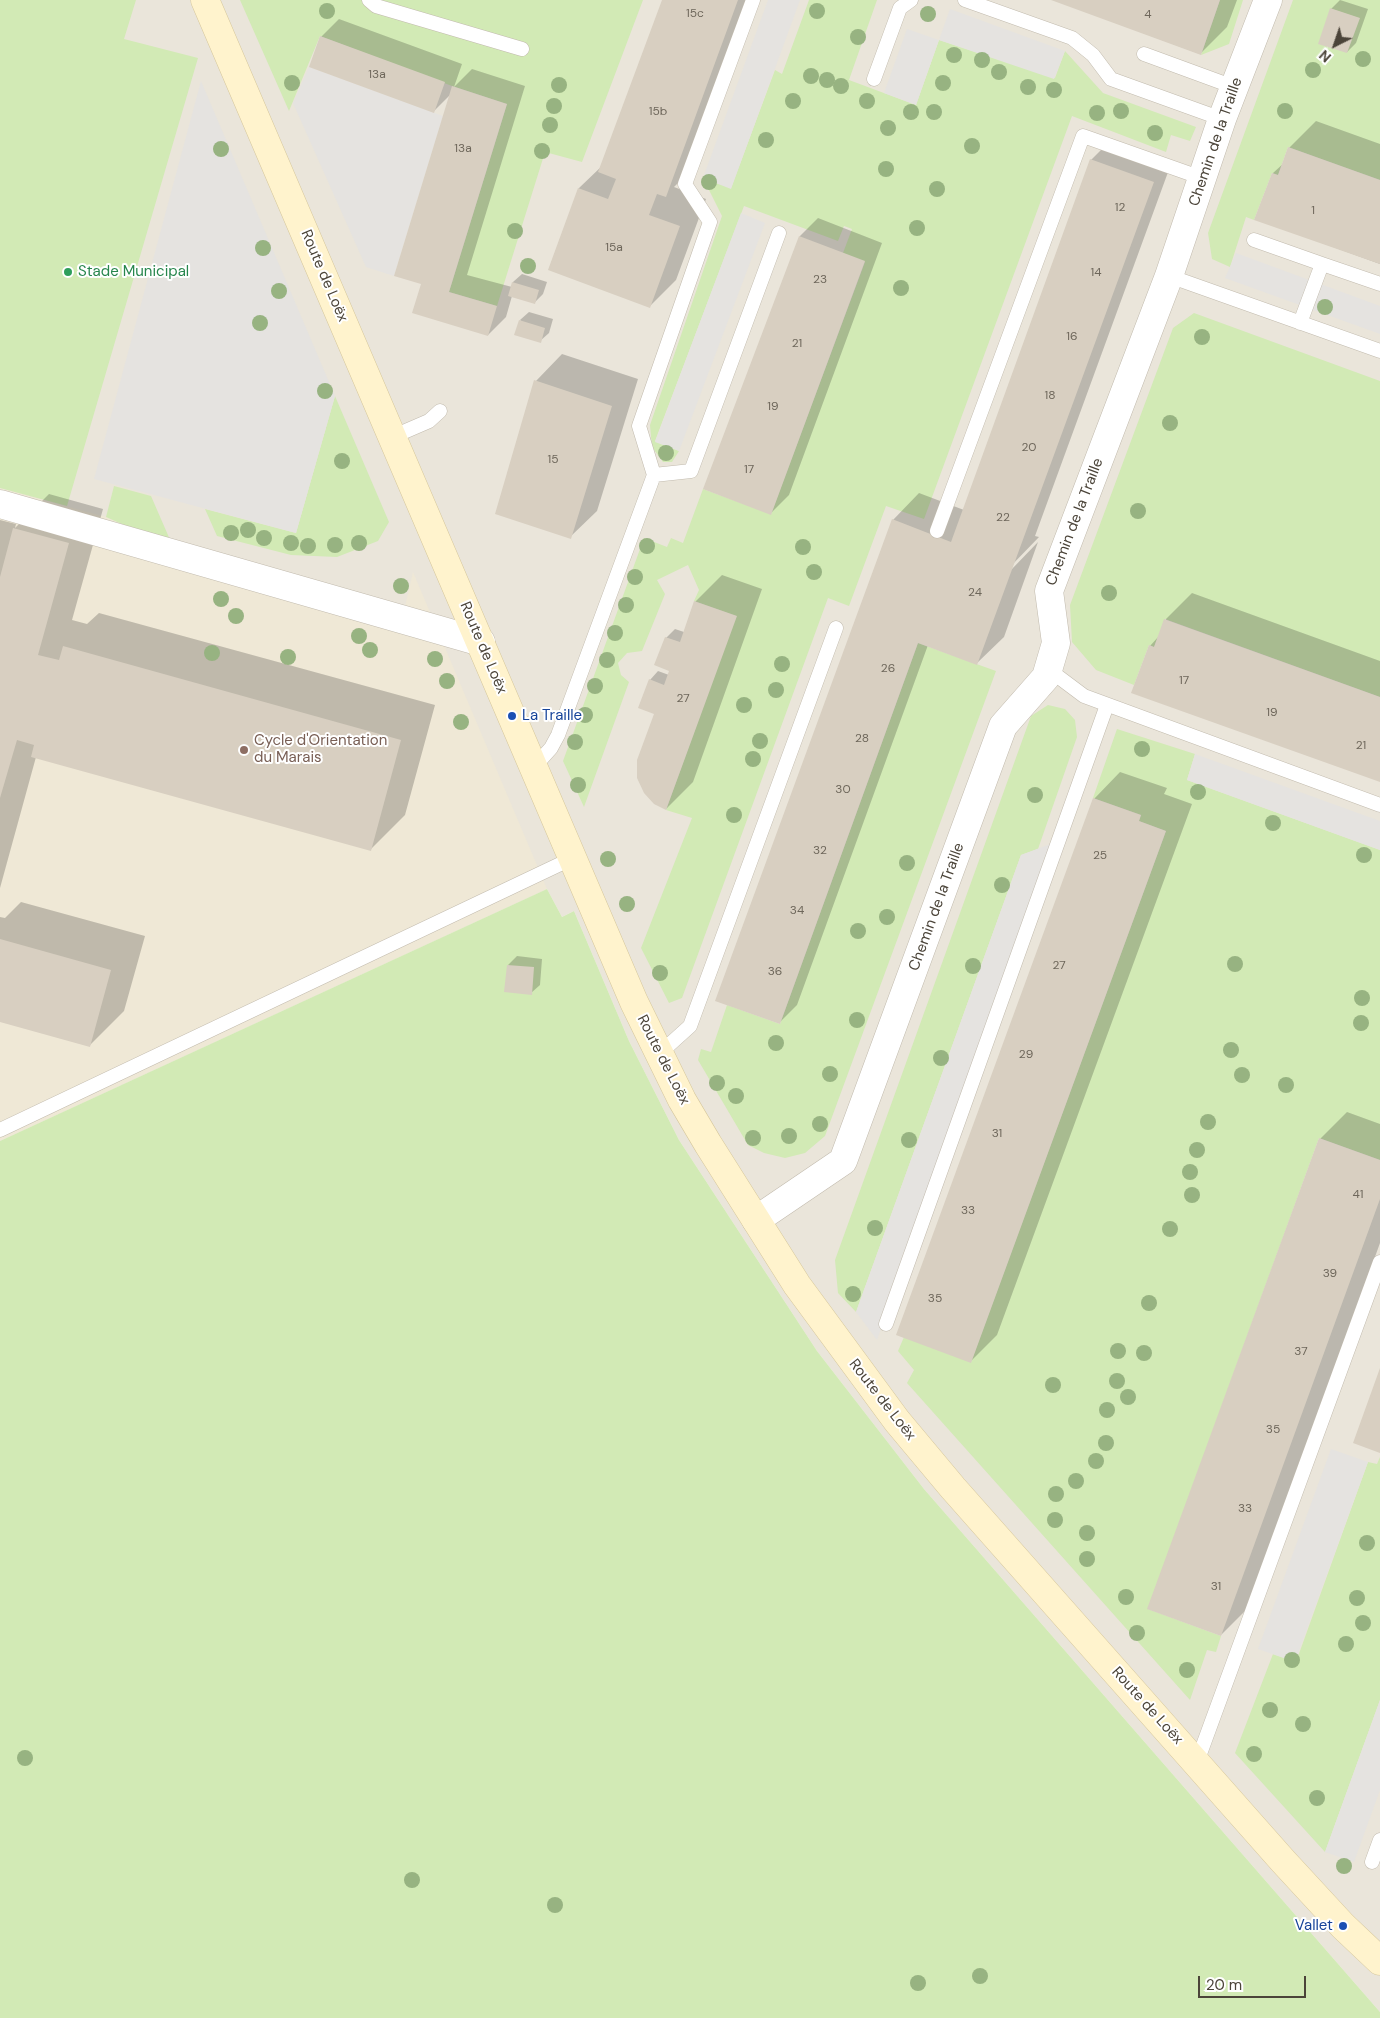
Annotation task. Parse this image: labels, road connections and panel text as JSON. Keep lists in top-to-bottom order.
{
  "streets": {
    "street": ["Chemin de la Traille", "Route de Loëx"]
  },
  "crossings": [
    ["Chemin de la Traille", "Route de Loëx"]
  ],
  "places": [
    "Stade Municipal",
    "La Traille",
    "Cycle d'Orientation du Marais",
    "Vallet"
  ],
  "house_numbers": [
    "15c",
    "4",
    "13a",
    "15b",
    "13a",
    "12",
    "1",
    "15a",
    "14",
    "23",
    "16",
    "21",
    "18",
    "19",
    "20",
    "15",
    "17",
    "22",
    "24",
    "26",
    "17",
    "27",
    "19",
    "28",
    "21",
    "30",
    "32",
    "25",
    "34",
    "27",
    "36",
    "29",
    "31",
    "41",
    "33",
    "39",
    "35",
    "37",
    "35",
    "33",
    "31"
  ],
  "scale_bar": "20 m",
  "north": "bottom left"
}
